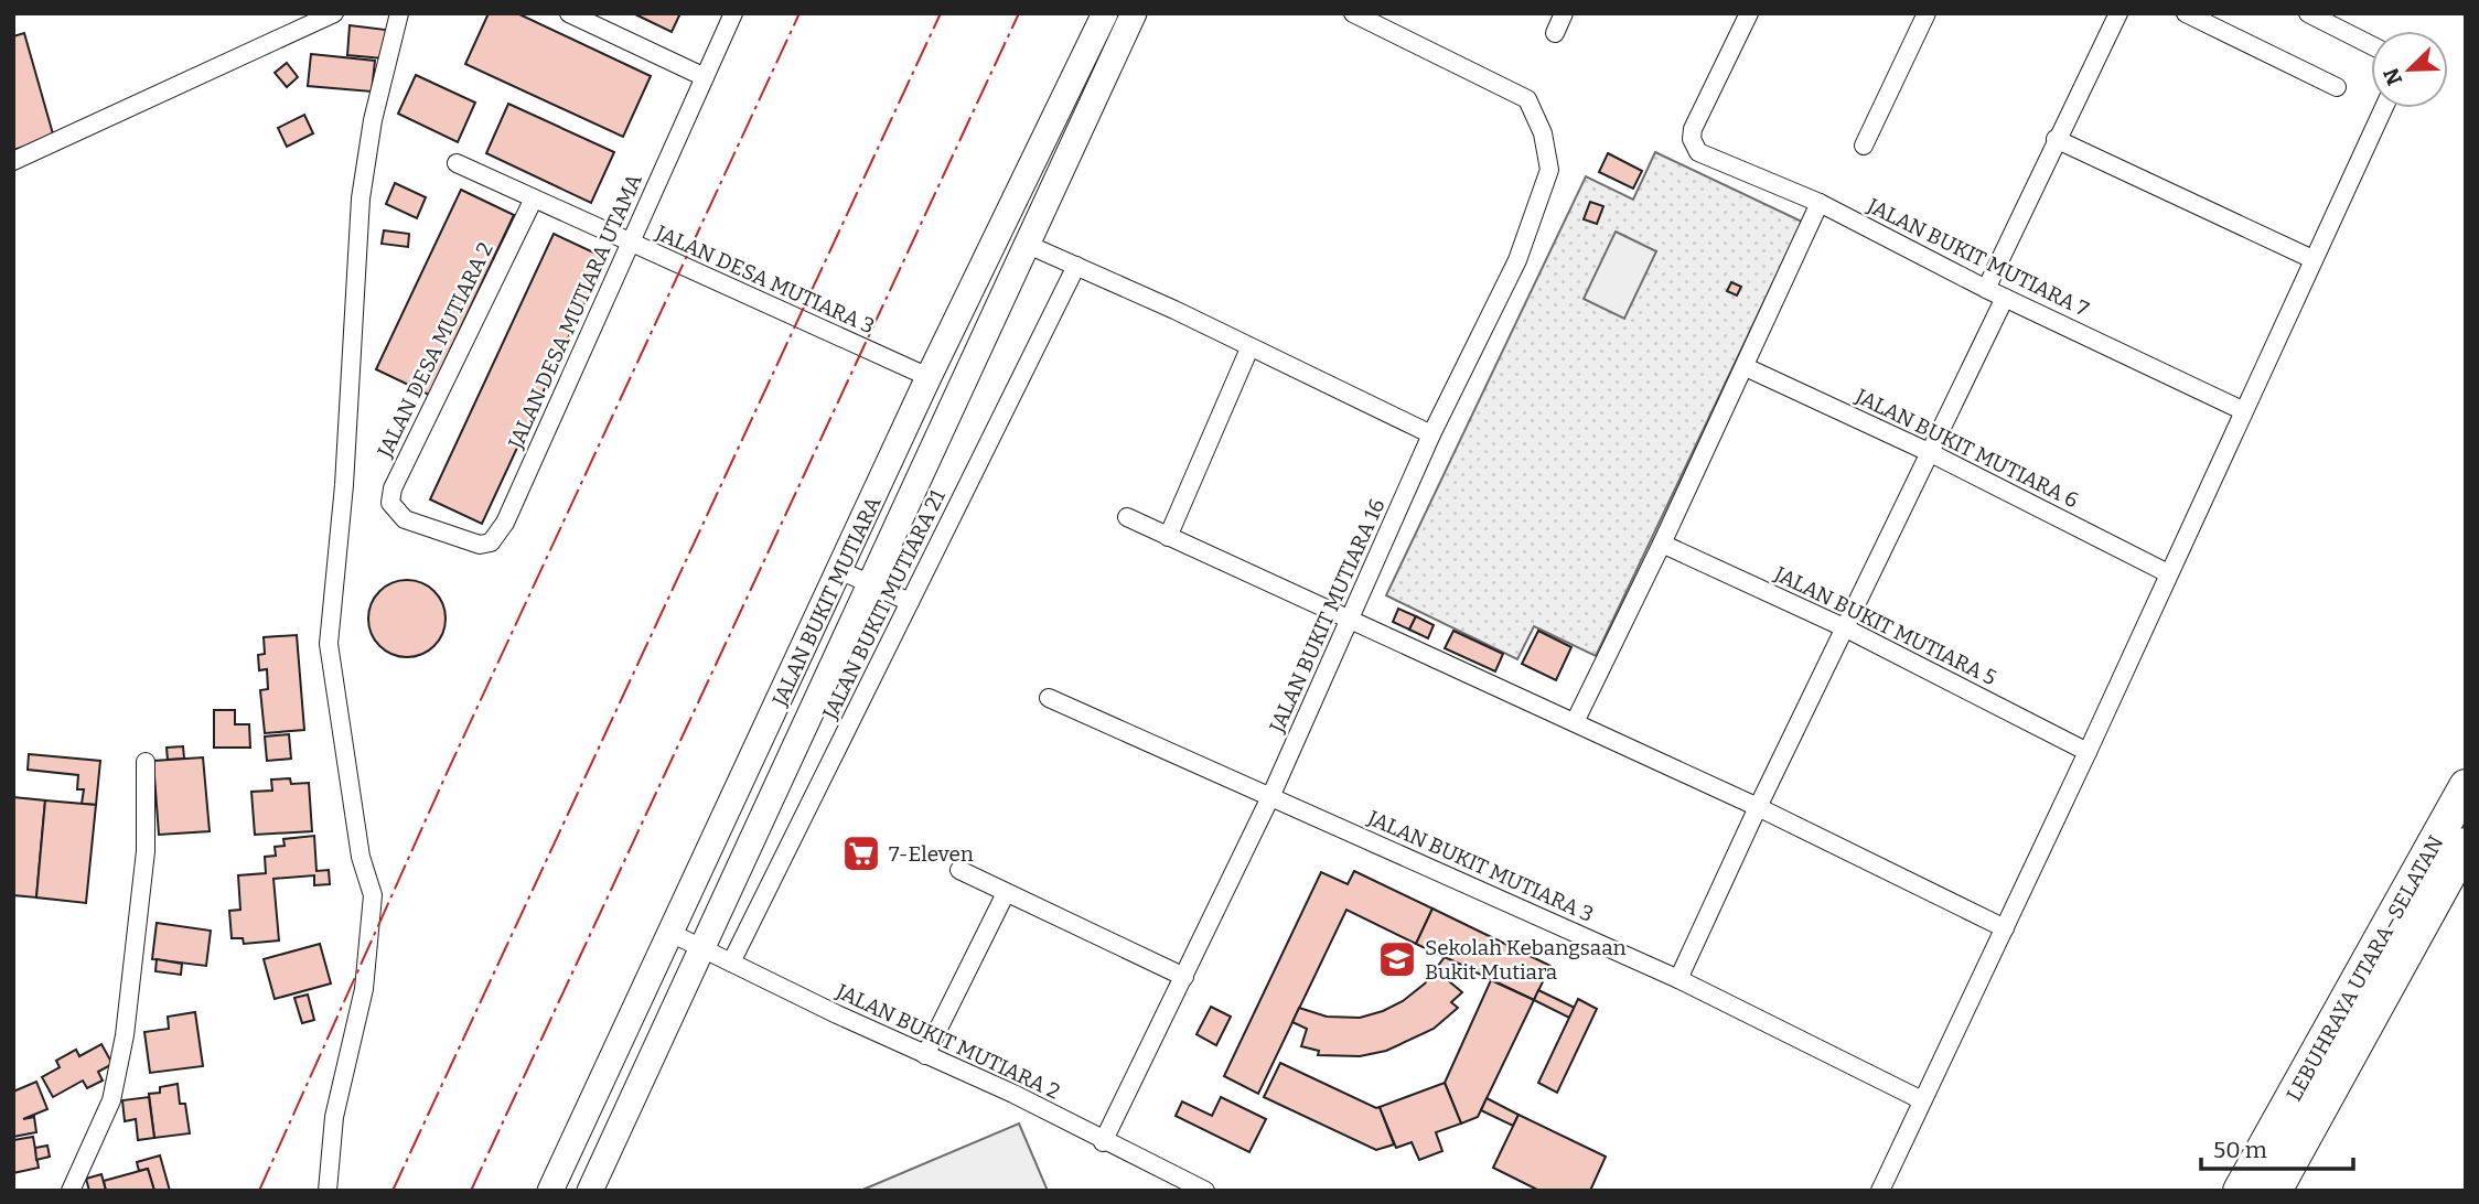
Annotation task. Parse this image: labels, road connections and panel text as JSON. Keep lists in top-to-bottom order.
{
  "streets": {
    "highway": ["LEBUHRAYA UTARA–SELATAN"],
    "street": [
      "JALAN BUKIT MUTIARA 7",
      "JALAN DESA MUTIARA 3",
      "JALAN DESA MUTIARA UTAMA",
      "JALAN DESA MUTIARA 2",
      "JALAN BUKIT MUTIARA 6",
      "JALAN BUKIT MUTIARA",
      "JALAN BUKIT MUTIARA 21",
      "JALAN BUKIT MUTIARA 16",
      "JALAN BUKIT MUTIARA 5",
      "JALAN BUKIT MUTIARA 3",
      "JALAN BUKIT MUTIARA 2"
    ]
  },
  "crossings": [
    ["JALAN DESA MUTIARA 3", "JALAN DESA MUTIARA UTAMA"],
    ["JALAN DESA MUTIARA 3", "JALAN DESA MUTIARA 2"],
    ["JALAN DESA MUTIARA 3", "JALAN BUKIT MUTIARA"],
    ["JALAN DESA MUTIARA UTAMA", "JALAN DESA MUTIARA 2"],
    ["JALAN BUKIT MUTIARA", "JALAN BUKIT MUTIARA 2"],
    ["JALAN BUKIT MUTIARA 21", "JALAN BUKIT MUTIARA 2"],
    ["JALAN BUKIT MUTIARA 16", "JALAN BUKIT MUTIARA 3"],
    ["JALAN BUKIT MUTIARA 16", "JALAN BUKIT MUTIARA 2"]
  ],
  "places": {
    "supermarket": ["7-Eleven"],
    "school or university": ["Sekolah Kebangsaan Bukit Mutiara"]
  },
  "scale_bar": "50 m",
  "north": "bottom left"
}
